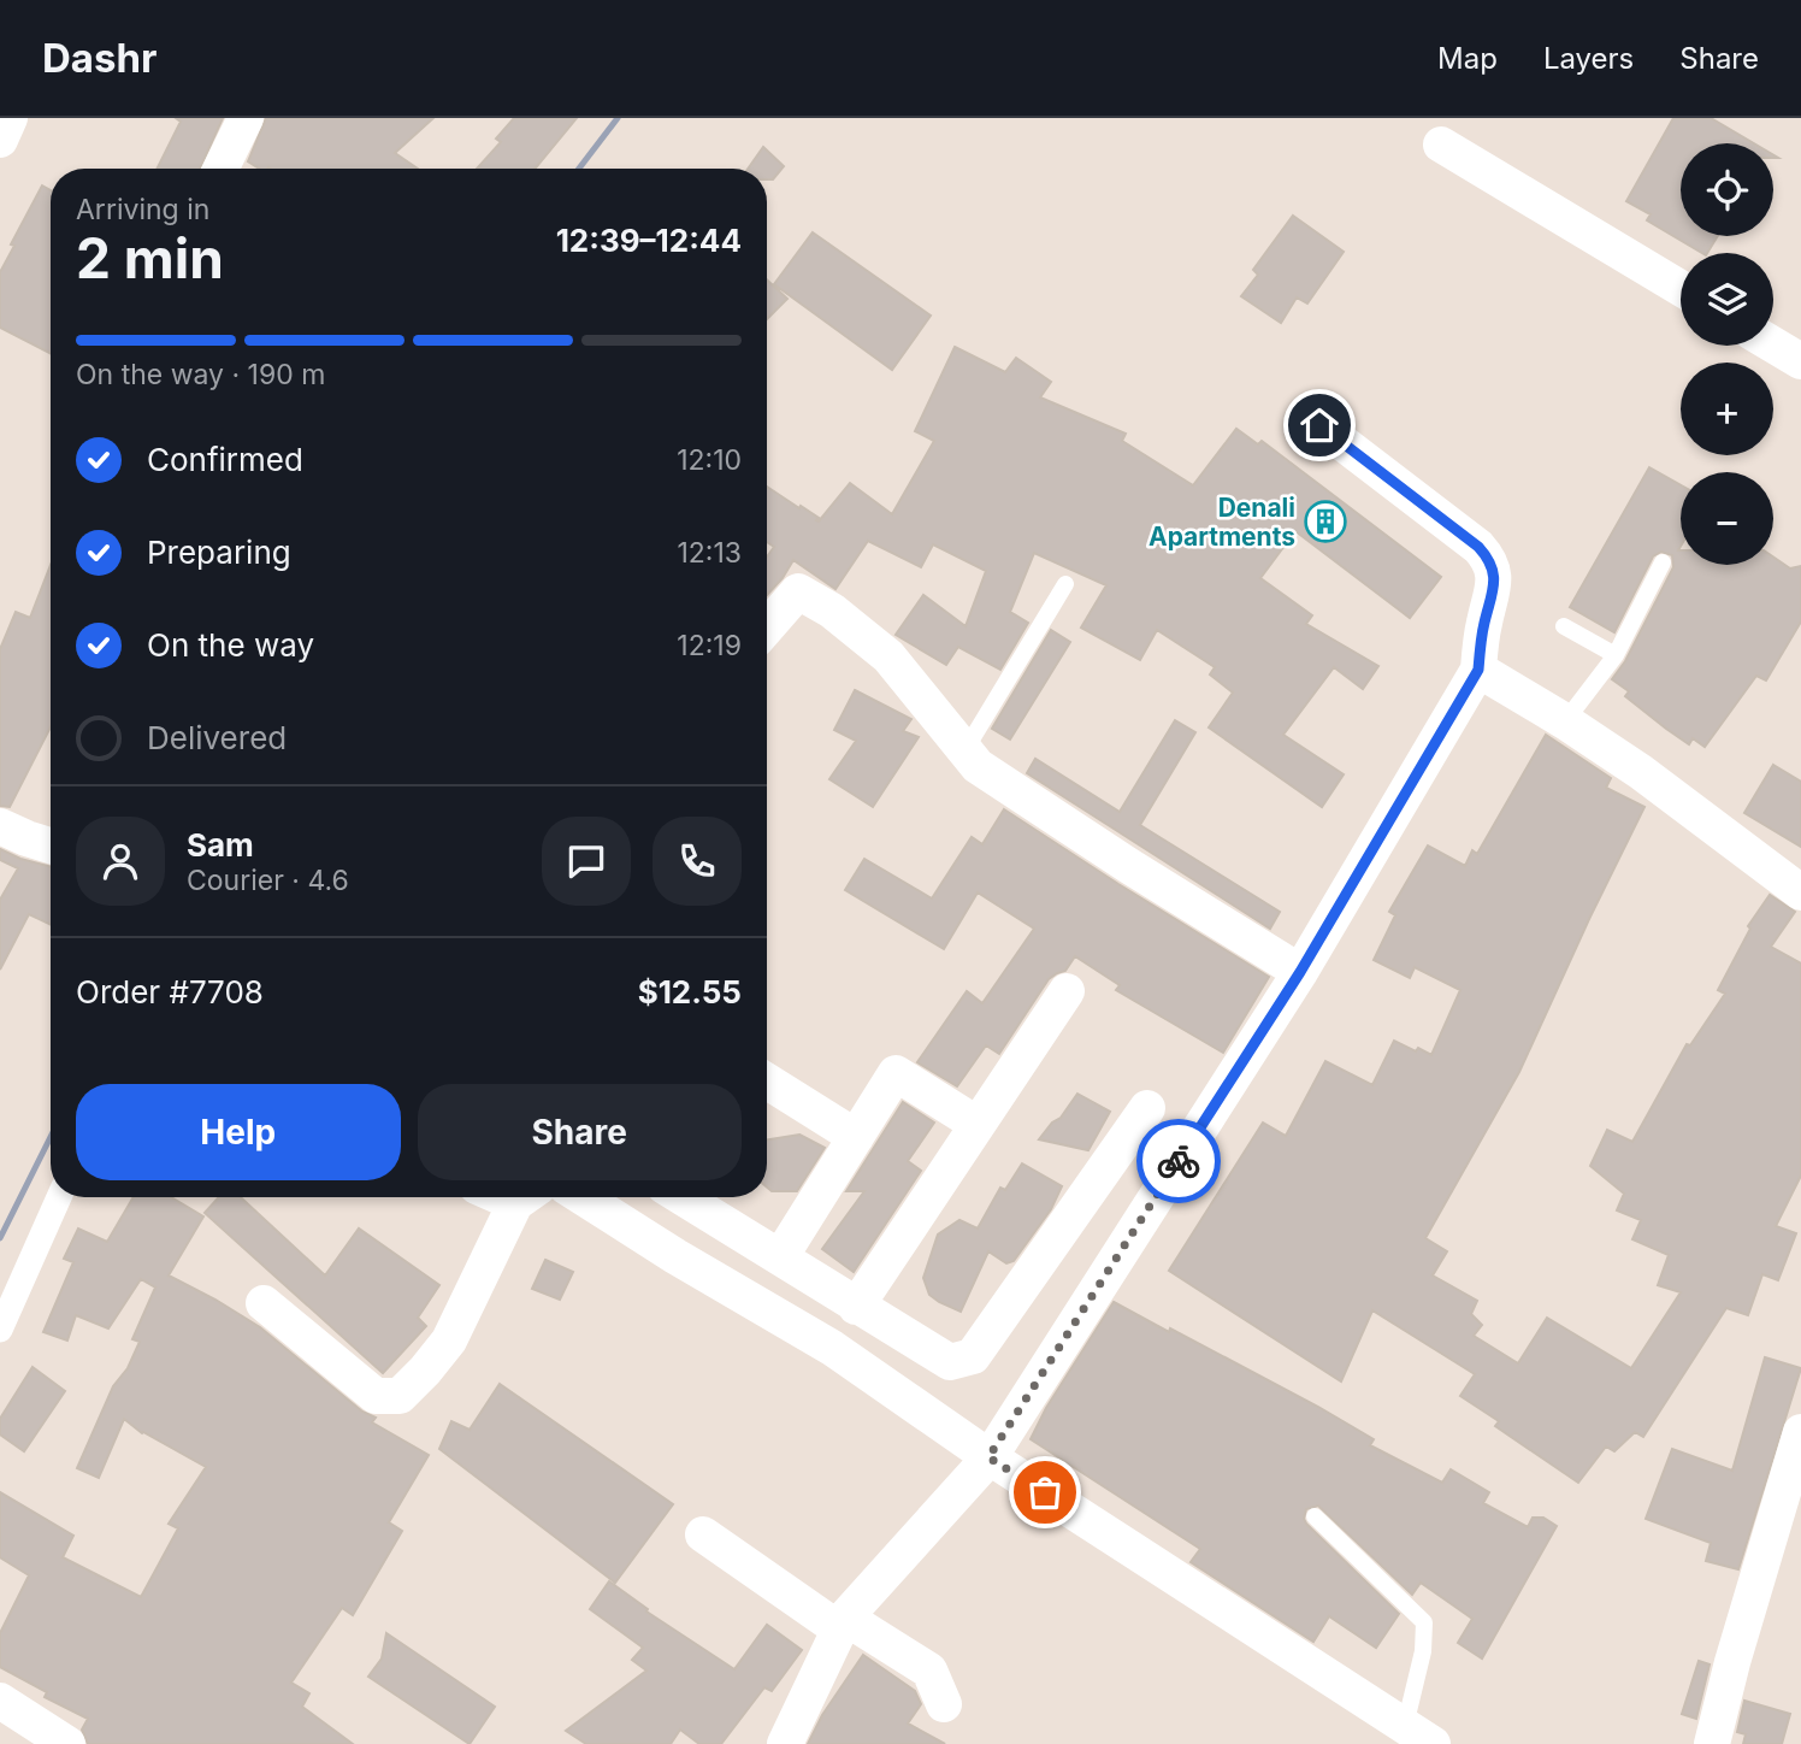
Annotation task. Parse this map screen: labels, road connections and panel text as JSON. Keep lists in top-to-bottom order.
{
  "places": {
    "building": ["Denali Apartments"]
  },
  "page": {
    "header": "Dashr",
    "nav": ["Map", "Layers", "Share"],
    "map_buttons": ["+", "−"],
    "heading": ["2 min", "Arriving in", "12:39–12:44"],
    "panel": [
      "Sam",
      "Courier · 4.6",
      "Order #7708",
      "$12.55"
    ],
    "bar": "On the way · 190 m",
    "list": [
      ["Confirmed", "12:10"],
      ["Preparing", "12:13"],
      ["On the way", "12:19"],
      "Delivered"
    ],
    "buttons": ["Help", "Share"]
  }
}
